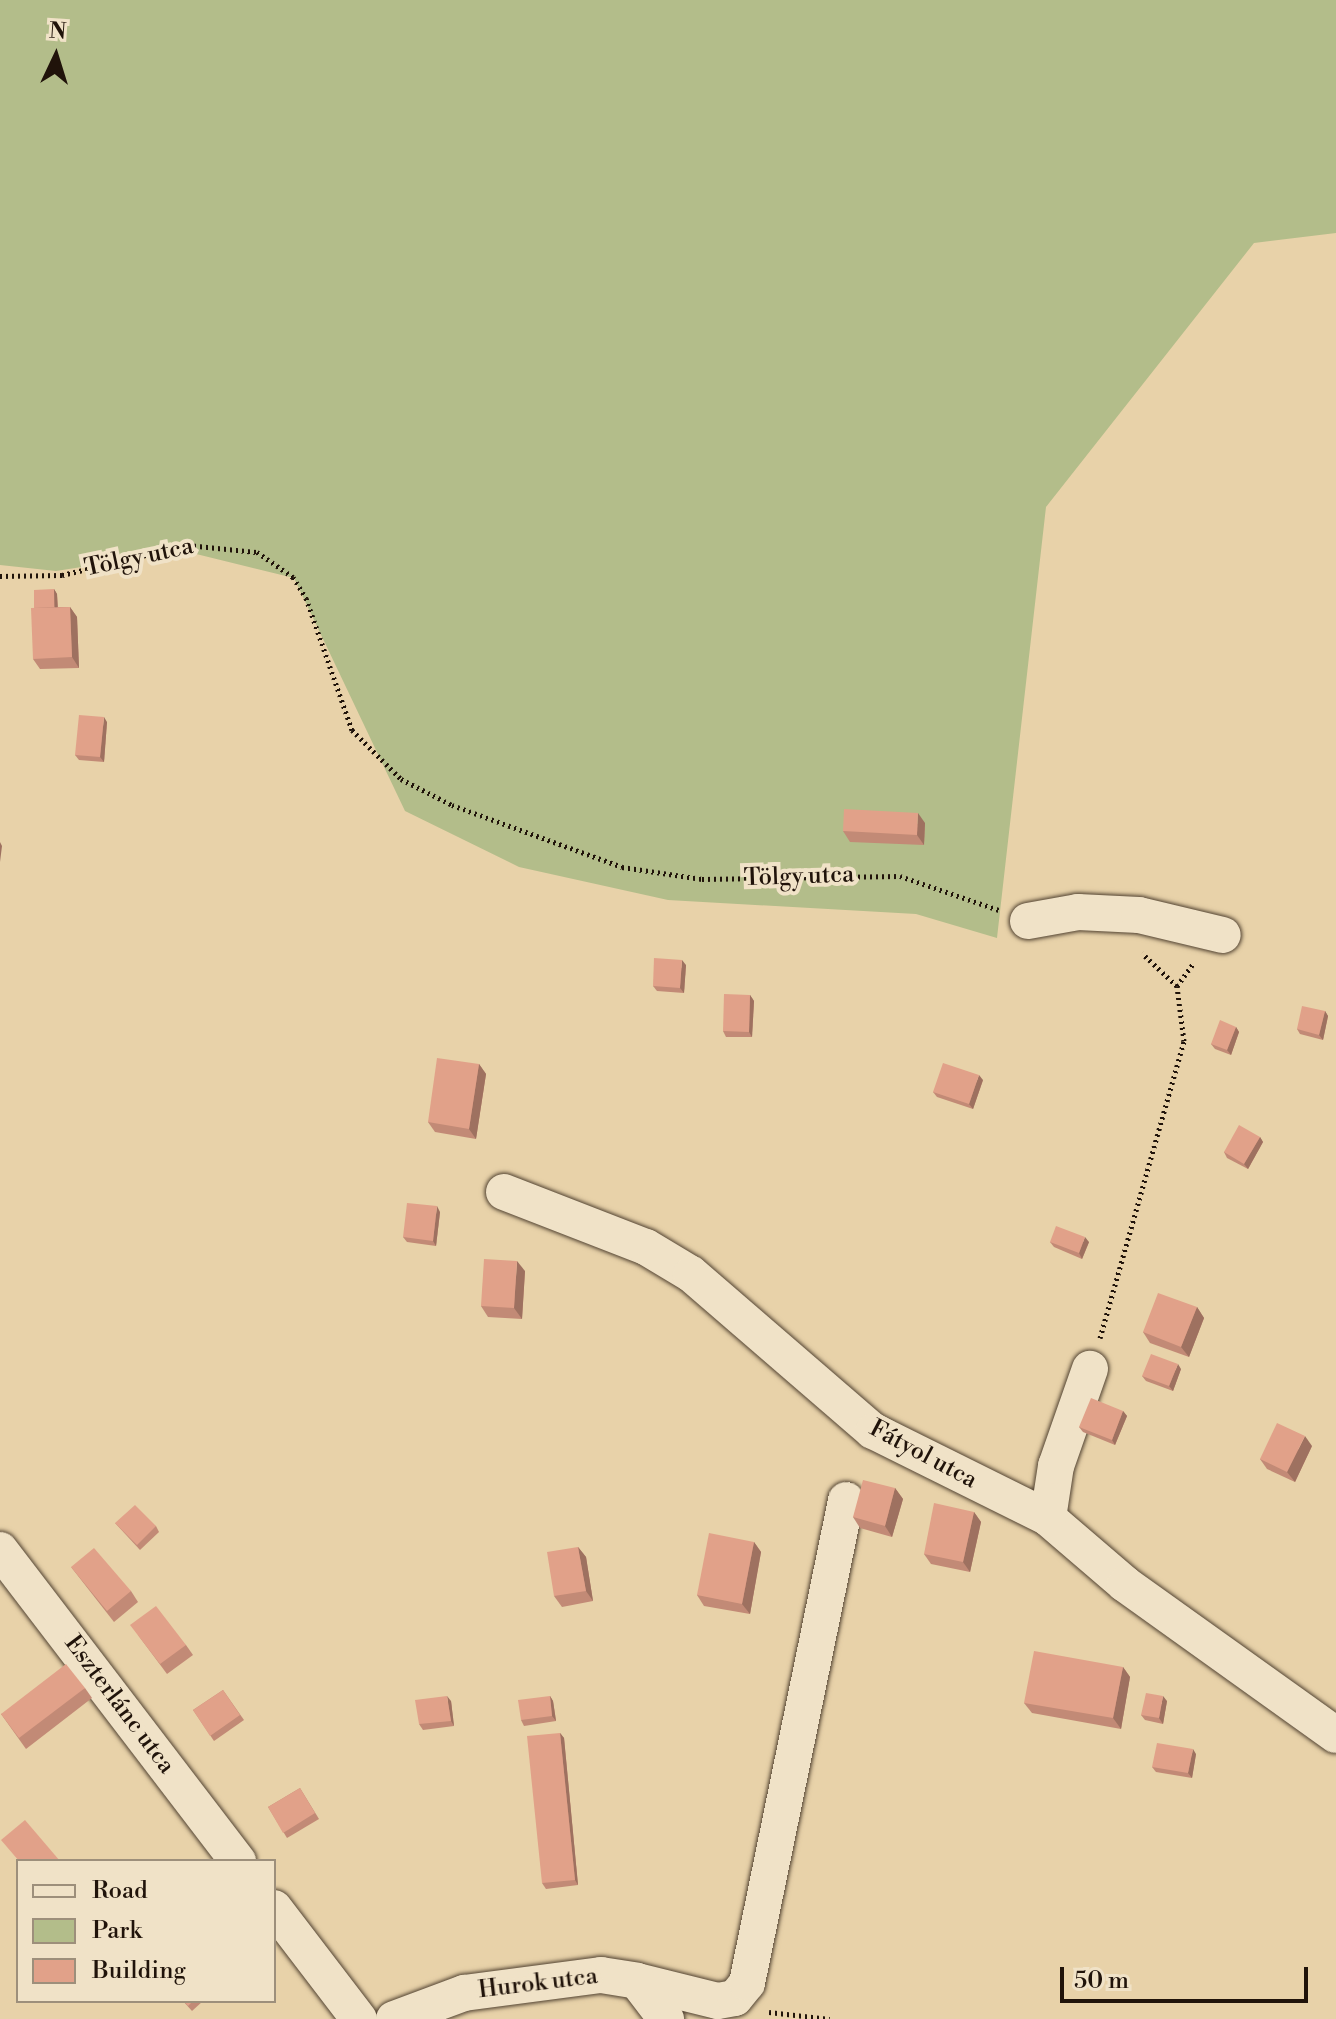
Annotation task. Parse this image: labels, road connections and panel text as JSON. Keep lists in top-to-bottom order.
{
  "streets": {
    "street": ["Fátyol utca", "Eszterlánc utca", "Hurok utca"],
    "path": ["Tölgy utca"]
  },
  "legend": ["Road", "Park", "Building"],
  "scale_bar": "50 m",
  "north": "top"
}
